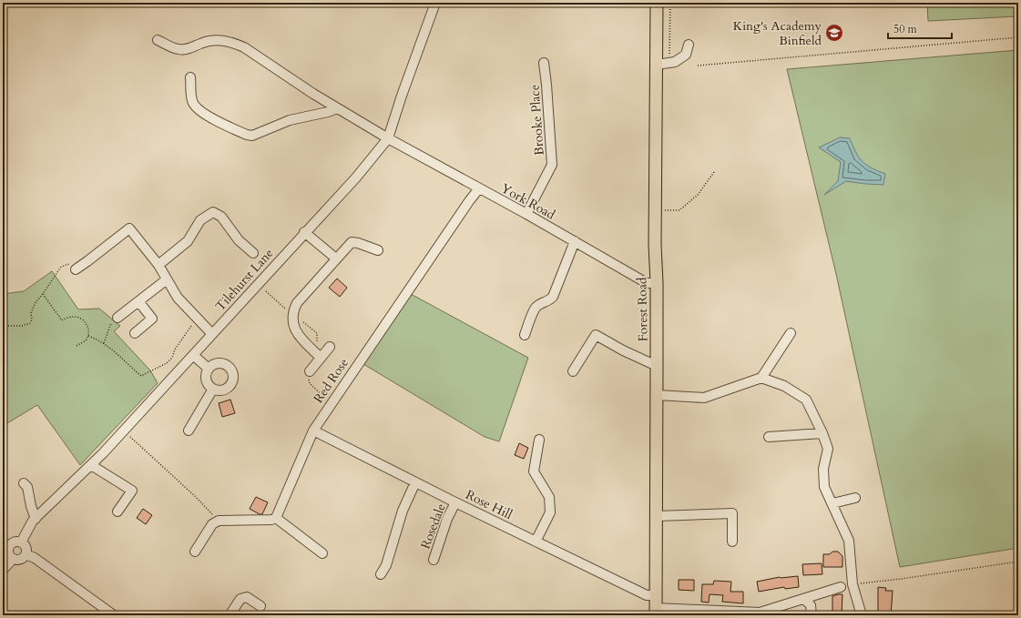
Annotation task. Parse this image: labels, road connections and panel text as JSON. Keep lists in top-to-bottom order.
{
  "streets": {
    "main road": ["Forest Road"],
    "street": [
      "Brooke Place",
      "York Road",
      "Tilehurst Lane",
      "Red Rose",
      "Rose Hill",
      "Rosedale"
    ]
  },
  "crossings": [
    ["Brooke Place", "York Road"],
    ["York Road", "Tilehurst Lane"],
    ["York Road", "Forest Road"],
    ["York Road", "Red Rose"],
    ["Forest Road", "Rose Hill"],
    ["Red Rose", "Rose Hill"],
    ["Rose Hill", "Rosedale"]
  ],
  "places": {
    "school or university": ["King's Academy Binfield"]
  },
  "scale_bar": "50 m"
}
